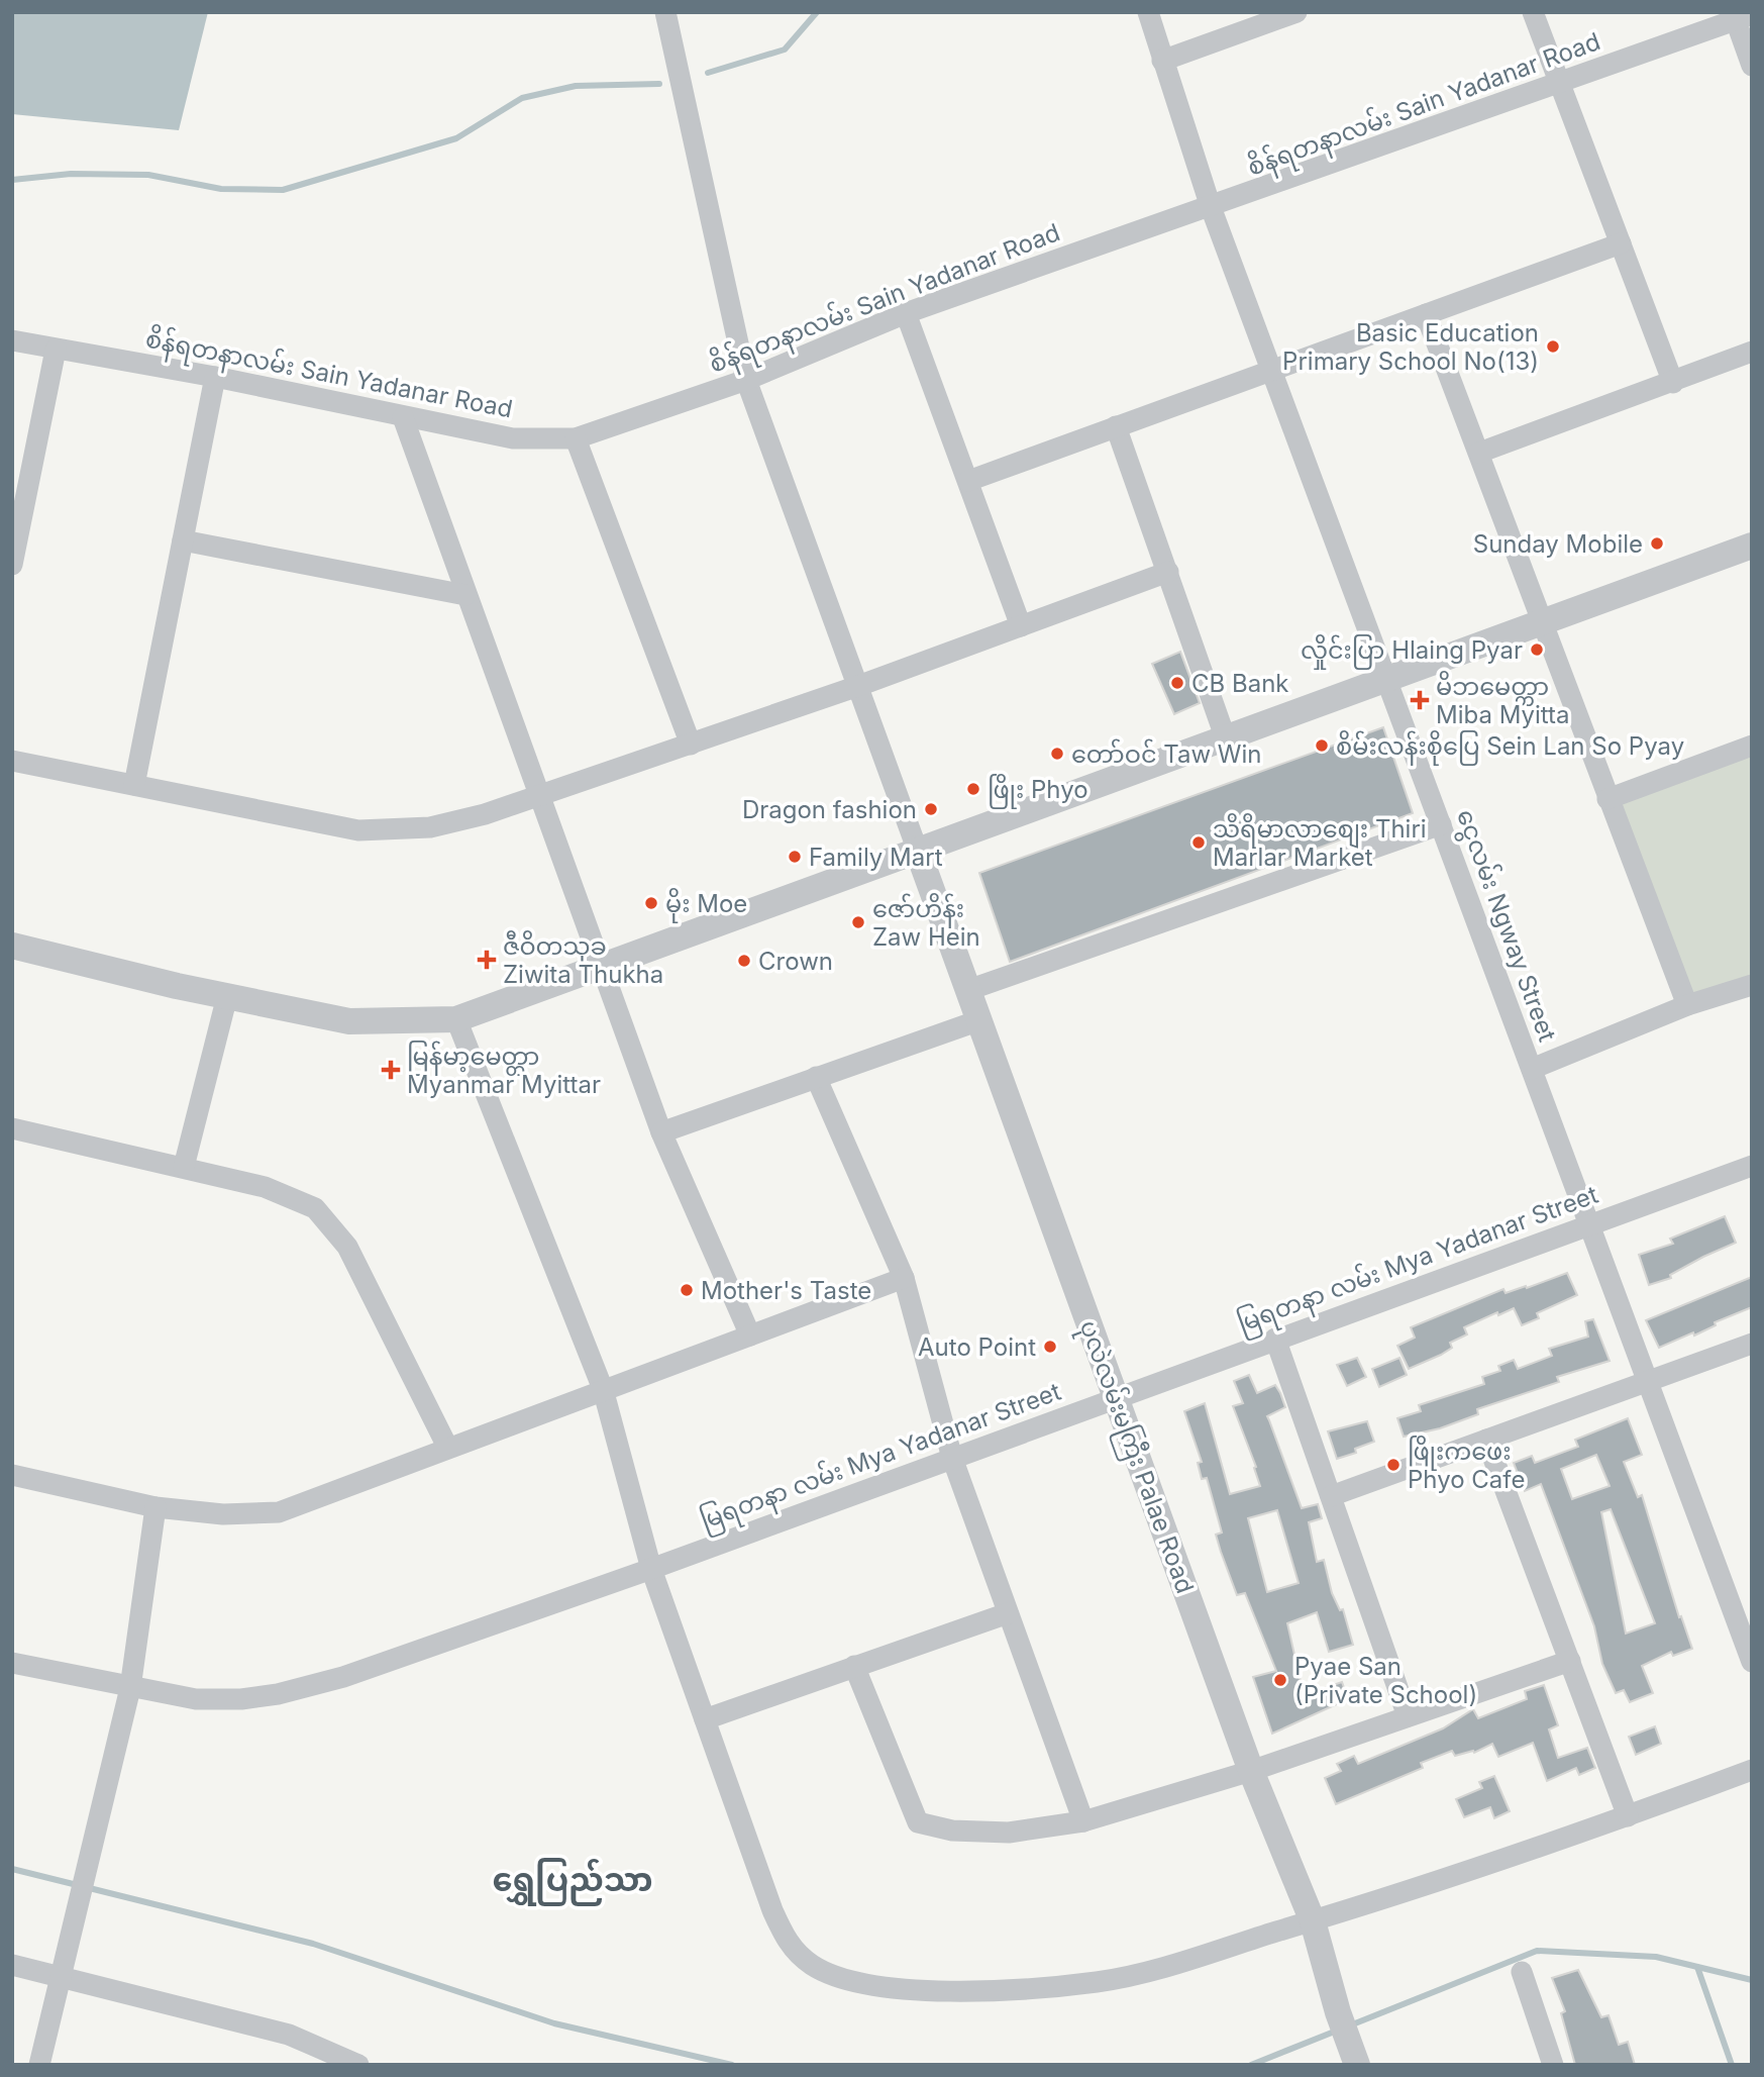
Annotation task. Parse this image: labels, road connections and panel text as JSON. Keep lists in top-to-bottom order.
{
  "streets": {
    "street": [
      "စိန်ရတနာလမ်း Sain Yadanar Road",
      "ငွေလမ်း Ngway Street",
      "မြရတနာ လမ်း Mya Yadanar Street",
      "ပုလဲလမ်းမကြီး Palae Road"
    ]
  },
  "crossings": [
    ["စိန်ရတနာလမ်း Sain Yadanar Road", "ငွေလမ်း Ngway Street"],
    ["ငွေလမ်း Ngway Street", "မြရတနာ လမ်း Mya Yadanar Street"],
    ["မြရတနာ လမ်း Mya Yadanar Street", "ပုလဲလမ်းမကြီး Palae Road"]
  ],
  "districts": ["ရွှေပြည်သာ"],
  "places": {
    "other": [
      "Basic Education Primary School No(13)",
      "Sunday Mobile",
      "လှိုင်းပြာ Hlaing Pyar",
      "CB Bank",
      "စိမ်းလန်းစိုပြေ Sein Lan So Pyay",
      "တော်ဝင် Taw Win",
      "ဖြိုး Phyo",
      "Dragon fashion",
      "သိရိမာလာစျေး Thiri Marlar Market",
      "Family Mart",
      "မိုး Moe",
      "ဇော်ဟိန်း Zaw Hein",
      "Crown",
      "Mother's Taste",
      "Auto Point",
      "ဖြိုးကဖေး Phyo Cafe",
      "Pyae San (Private School)"
    ],
    "health": ["မိဘမေတ္တာ Miba Myitta", "ဇီဝိတသုခ Ziwita Thukha", "မြန်မာ့မေတ္တာ Myanmar Myittar"]
  }
}
